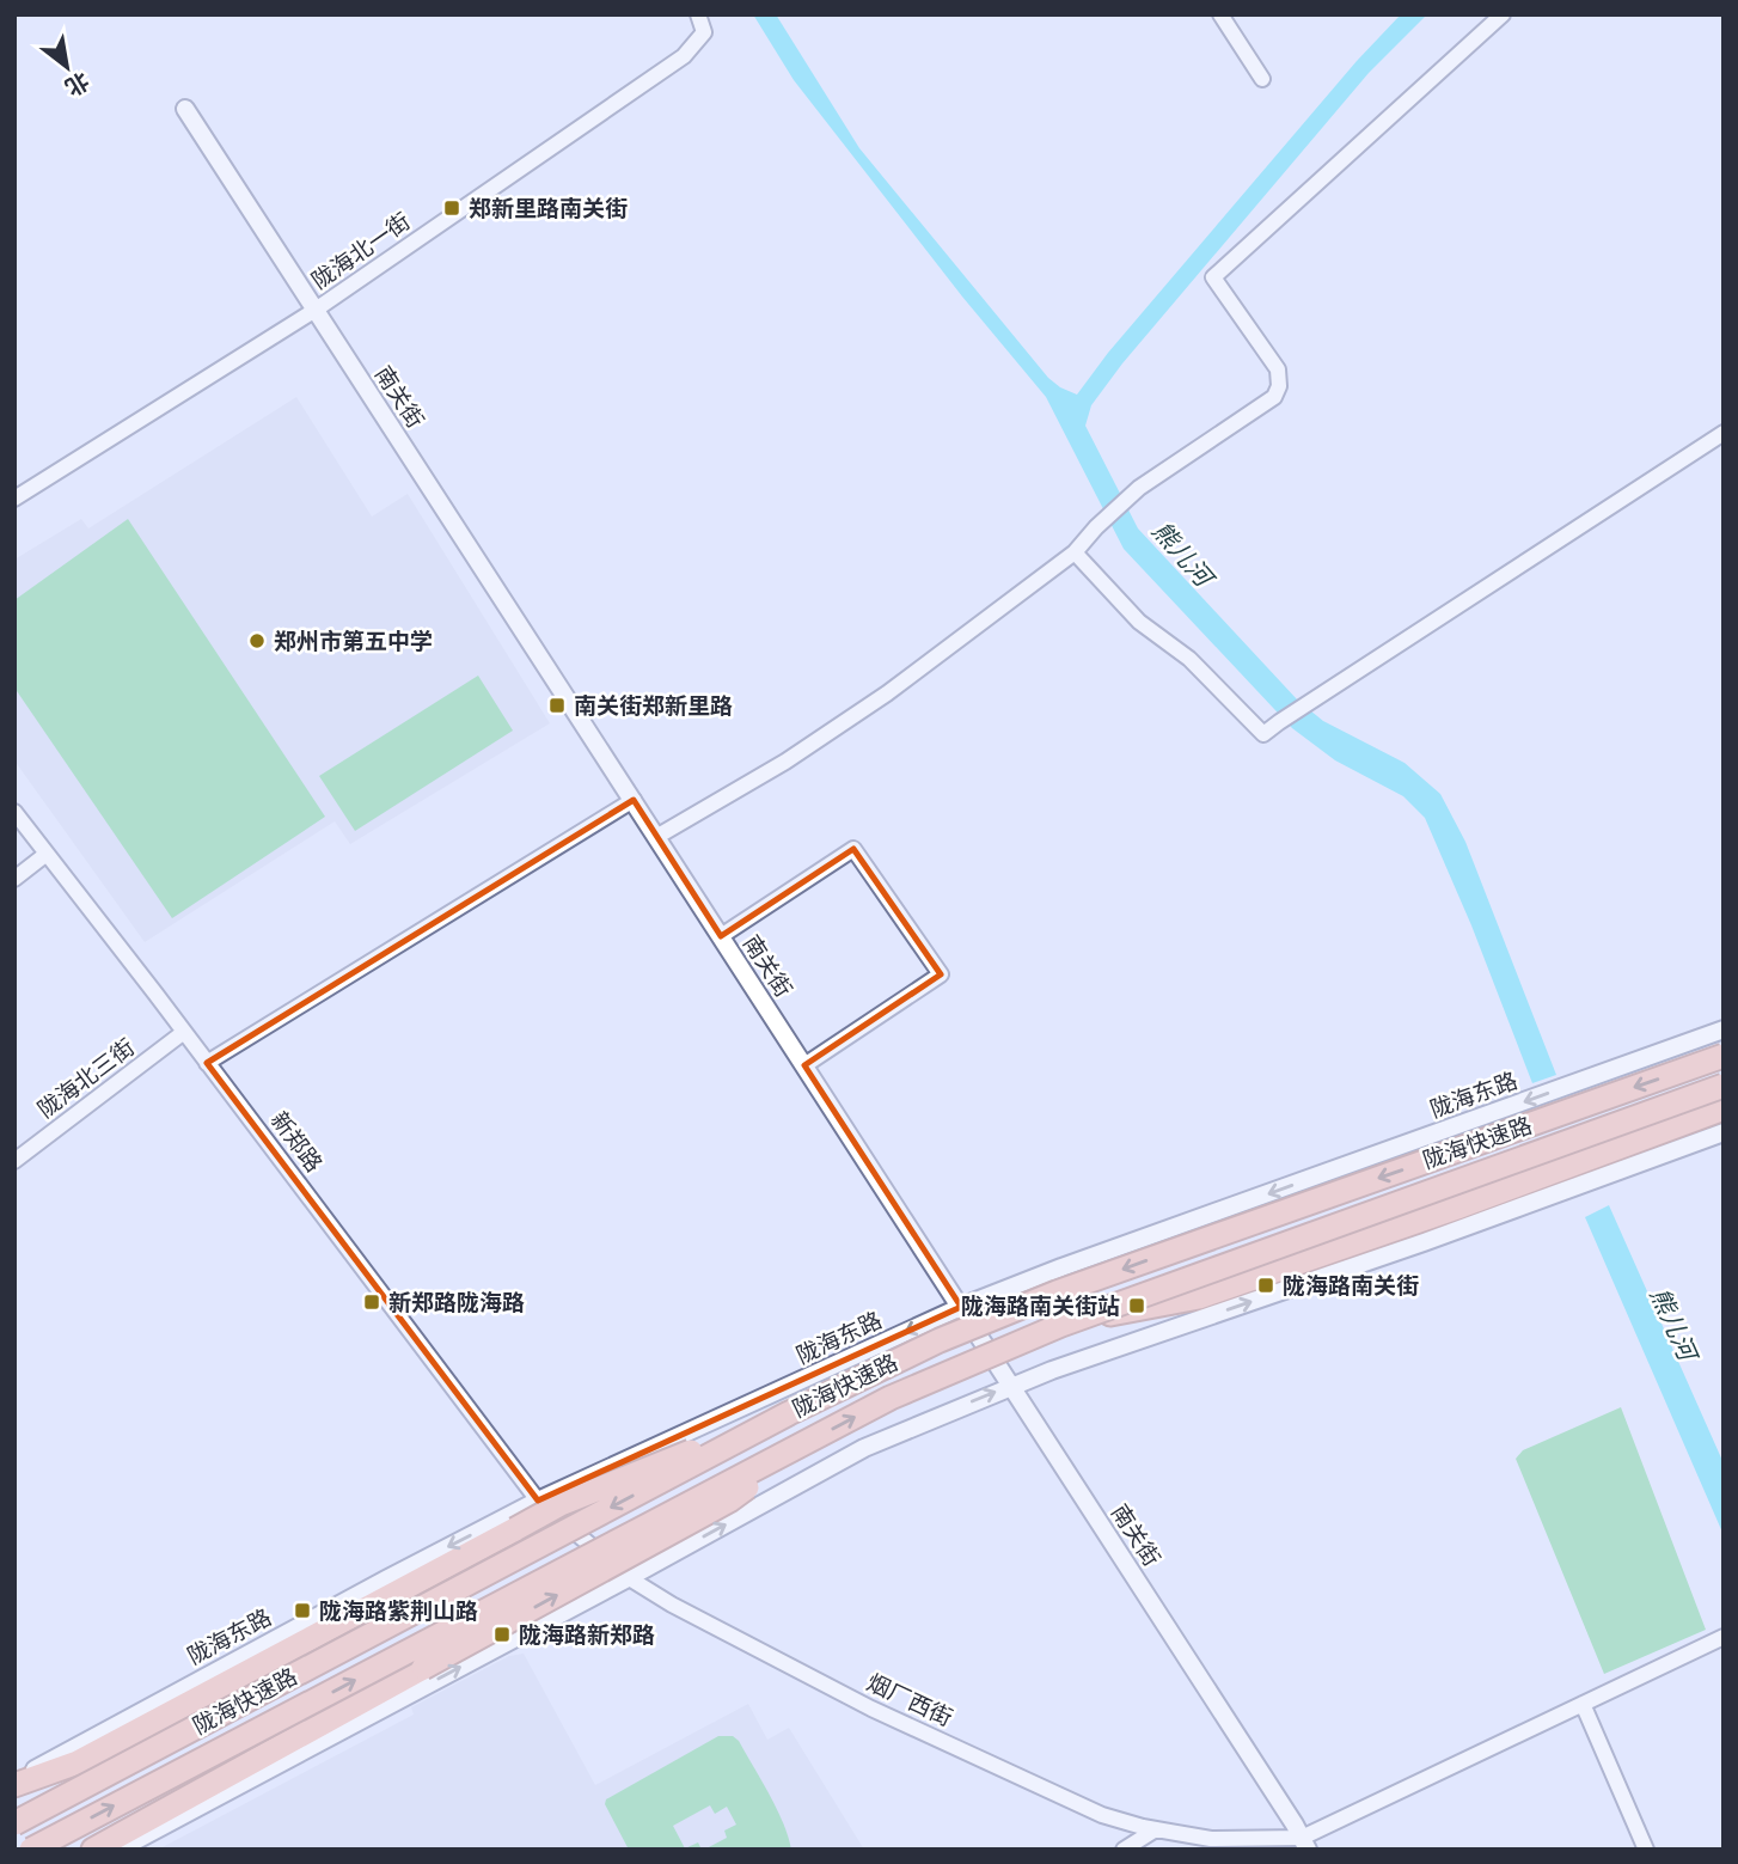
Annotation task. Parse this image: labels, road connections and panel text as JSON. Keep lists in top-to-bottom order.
{
  "streets": {
    "highway": ["陇海快速路"],
    "street": [
      "陇海北一街",
      "南关街",
      "陇海北三街",
      "陇海东路",
      "新郑路",
      "烟厂西街"
    ]
  },
  "crossings": [
    ["陇海北一街", "南关街"],
    ["南关街", "陇海东路"],
    ["南关街", "烟厂西街"],
    ["陇海北三街", "新郑路"],
    ["陇海东路", "新郑路"],
    ["陇海东路", "烟厂西街"],
    ["新郑路", "烟厂西街"]
  ],
  "water": ["熊儿河"],
  "places": {
    "transit": [
      "郑新里路南关街",
      "南关街郑新里路",
      "陇海路南关街",
      "新郑路陇海路",
      "陇海路南关街站",
      "陇海路紫荆山路",
      "陇海路新郑路"
    ],
    "other": ["郑州市第五中学"]
  },
  "north": "bottom right"
}
